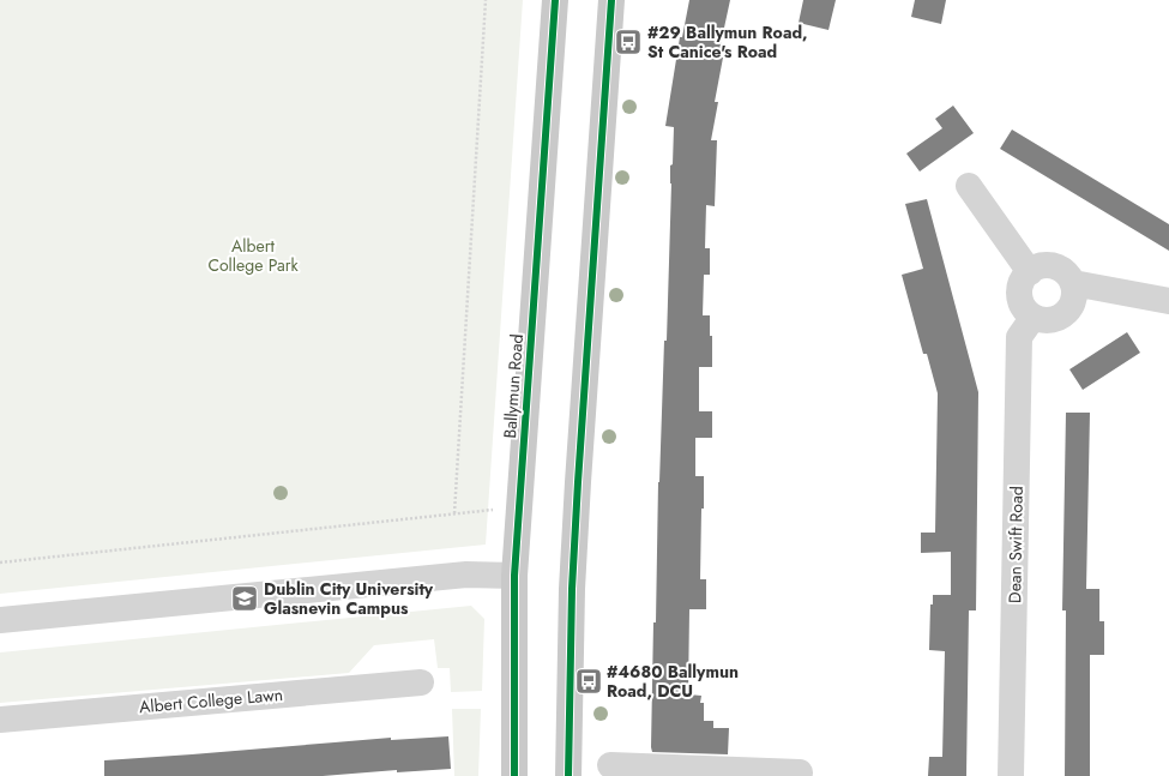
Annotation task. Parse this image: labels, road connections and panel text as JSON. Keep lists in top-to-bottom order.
{
  "streets": {
    "main road": ["Ballymun Road"],
    "street": ["Dean Swift Road", "Albert College Lawn"]
  },
  "parks": ["Albert College Park"],
  "places": {
    "bus stop": ["#29 Ballymun Road, St Canice's Road", "#4680 Ballymun Road, DCU"],
    "school or university": ["Dublin City University Glasnevin Campus"]
  }
}
